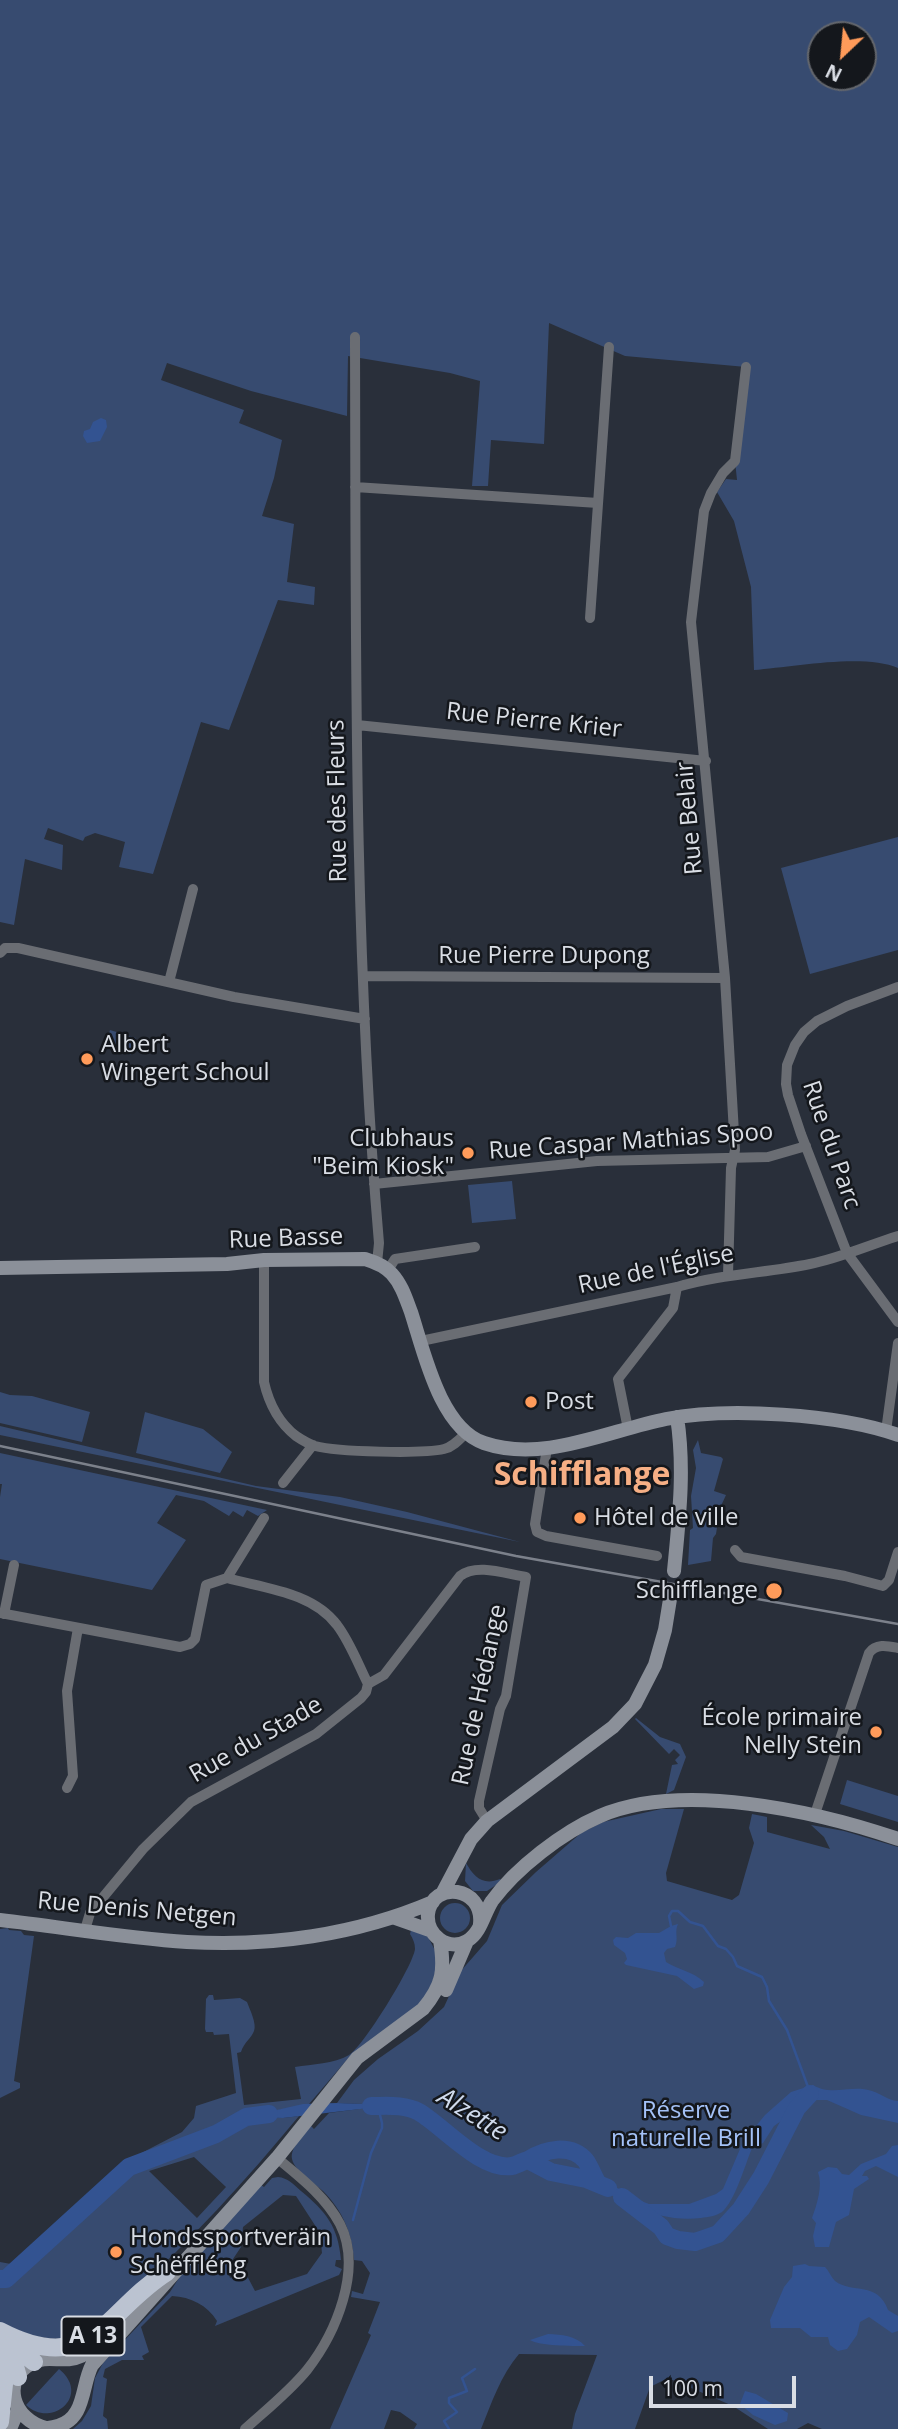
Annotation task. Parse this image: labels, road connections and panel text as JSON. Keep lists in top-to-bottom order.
{
  "streets": {
    "highway": ["A 13"],
    "main road": ["Rue Basse", "Rue Denis Netgen"],
    "street": [
      "Rue Pierre Krier",
      "Rue des Fleurs",
      "Rue Belair",
      "Rue Pierre Dupong",
      "Rue Caspar Mathias Spoo",
      "Rue du Parc",
      "Rue de l'Église",
      "Rue de Hédange",
      "Rue du Stade"
    ]
  },
  "crossings": [
    ["Rue Pierre Krier", "Rue des Fleurs"],
    ["Rue Pierre Krier", "Rue Belair"],
    ["Rue des Fleurs", "Rue Pierre Dupong"],
    ["Rue des Fleurs", "Rue Caspar Mathias Spoo"],
    ["Rue des Fleurs", "Rue Basse"],
    ["Rue Belair", "Rue Pierre Dupong"],
    ["Rue Belair", "Rue Caspar Mathias Spoo"],
    ["Rue Belair", "Rue de l'Église"],
    ["Rue Caspar Mathias Spoo", "Rue du Parc"],
    ["Rue du Parc", "Rue de l'Église"],
    ["Rue de Hédange", "Rue du Stade"],
    ["Rue du Stade", "Rue Denis Netgen"]
  ],
  "districts": ["Schifflange"],
  "water": ["Alzette"],
  "parks": ["Réserve naturelle Brill"],
  "places": [
    "Albert Wingert Schoul",
    "Clubhaus \"Beim Kiosk\"",
    "Post",
    "Hôtel de ville",
    "Schifflange",
    "École primaire Nelly Stein",
    "Hondssportveräin Schëffléng"
  ],
  "scale_bar": "100 m",
  "north": "bottom left"
}
